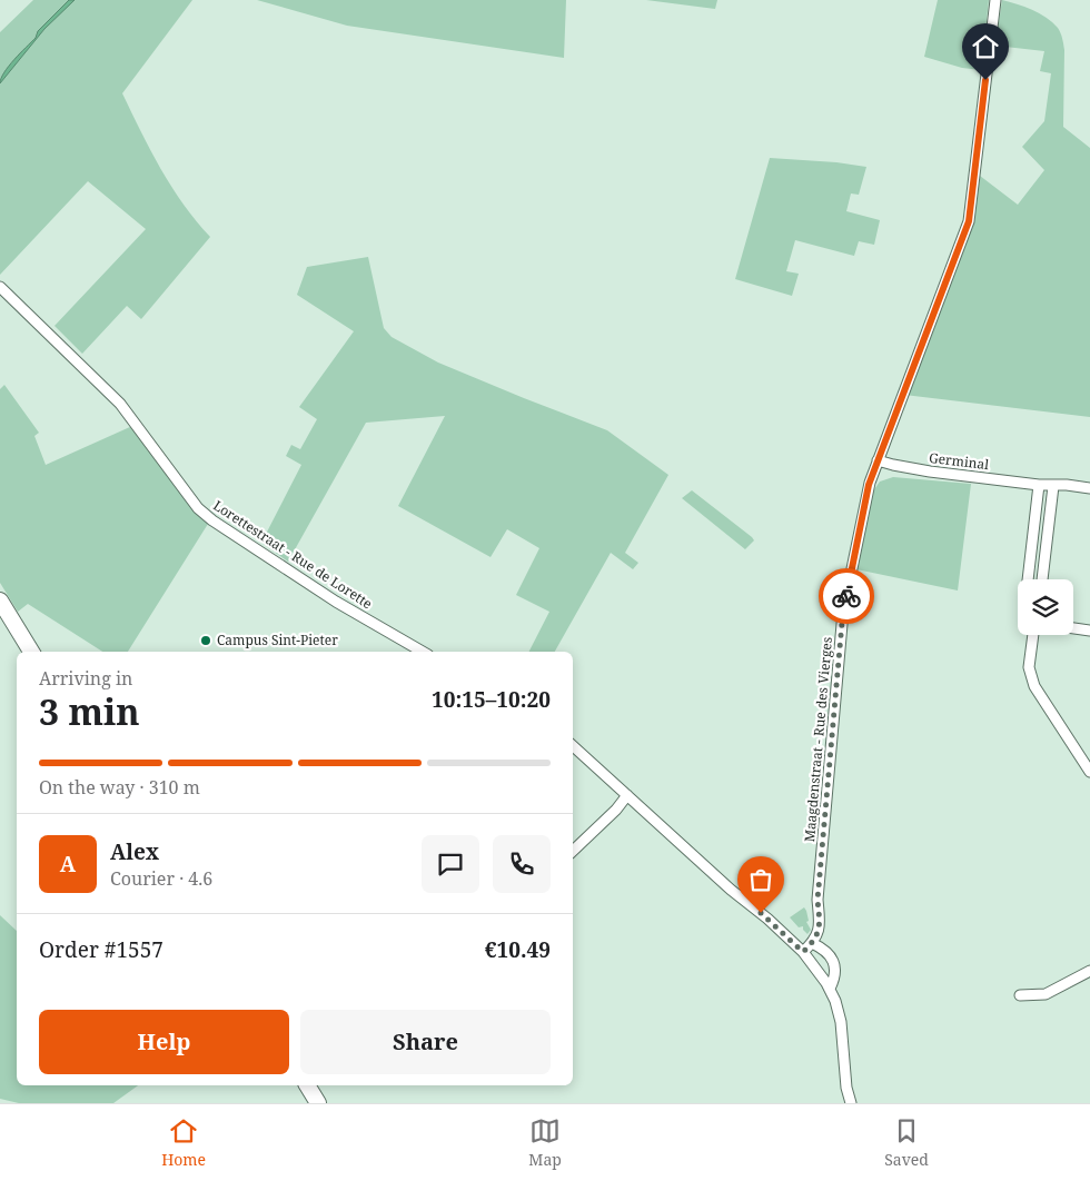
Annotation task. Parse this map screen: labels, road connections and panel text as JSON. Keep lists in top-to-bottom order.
{
  "streets": {
    "street": ["Germinal", "Lorettestraat - Rue de Lorette", "Maagdenstraat - Rue des Vierges"]
  },
  "crossings": [
    ["Germinal", "Maagdenstraat - Rue des Vierges"]
  ],
  "places": ["Campus Sint-Pieter"],
  "page": {
    "heading": ["3 min", "Arriving in", "10:15–10:20"],
    "panel": [
      "Alex",
      "Courier · 4.6",
      "Order #1557",
      "€10.49"
    ],
    "bar": "On the way · 310 m",
    "round": "A",
    "buttons": ["Help", "Share"],
    "tabs": ["Home", "Map", "Saved"]
  }
}
